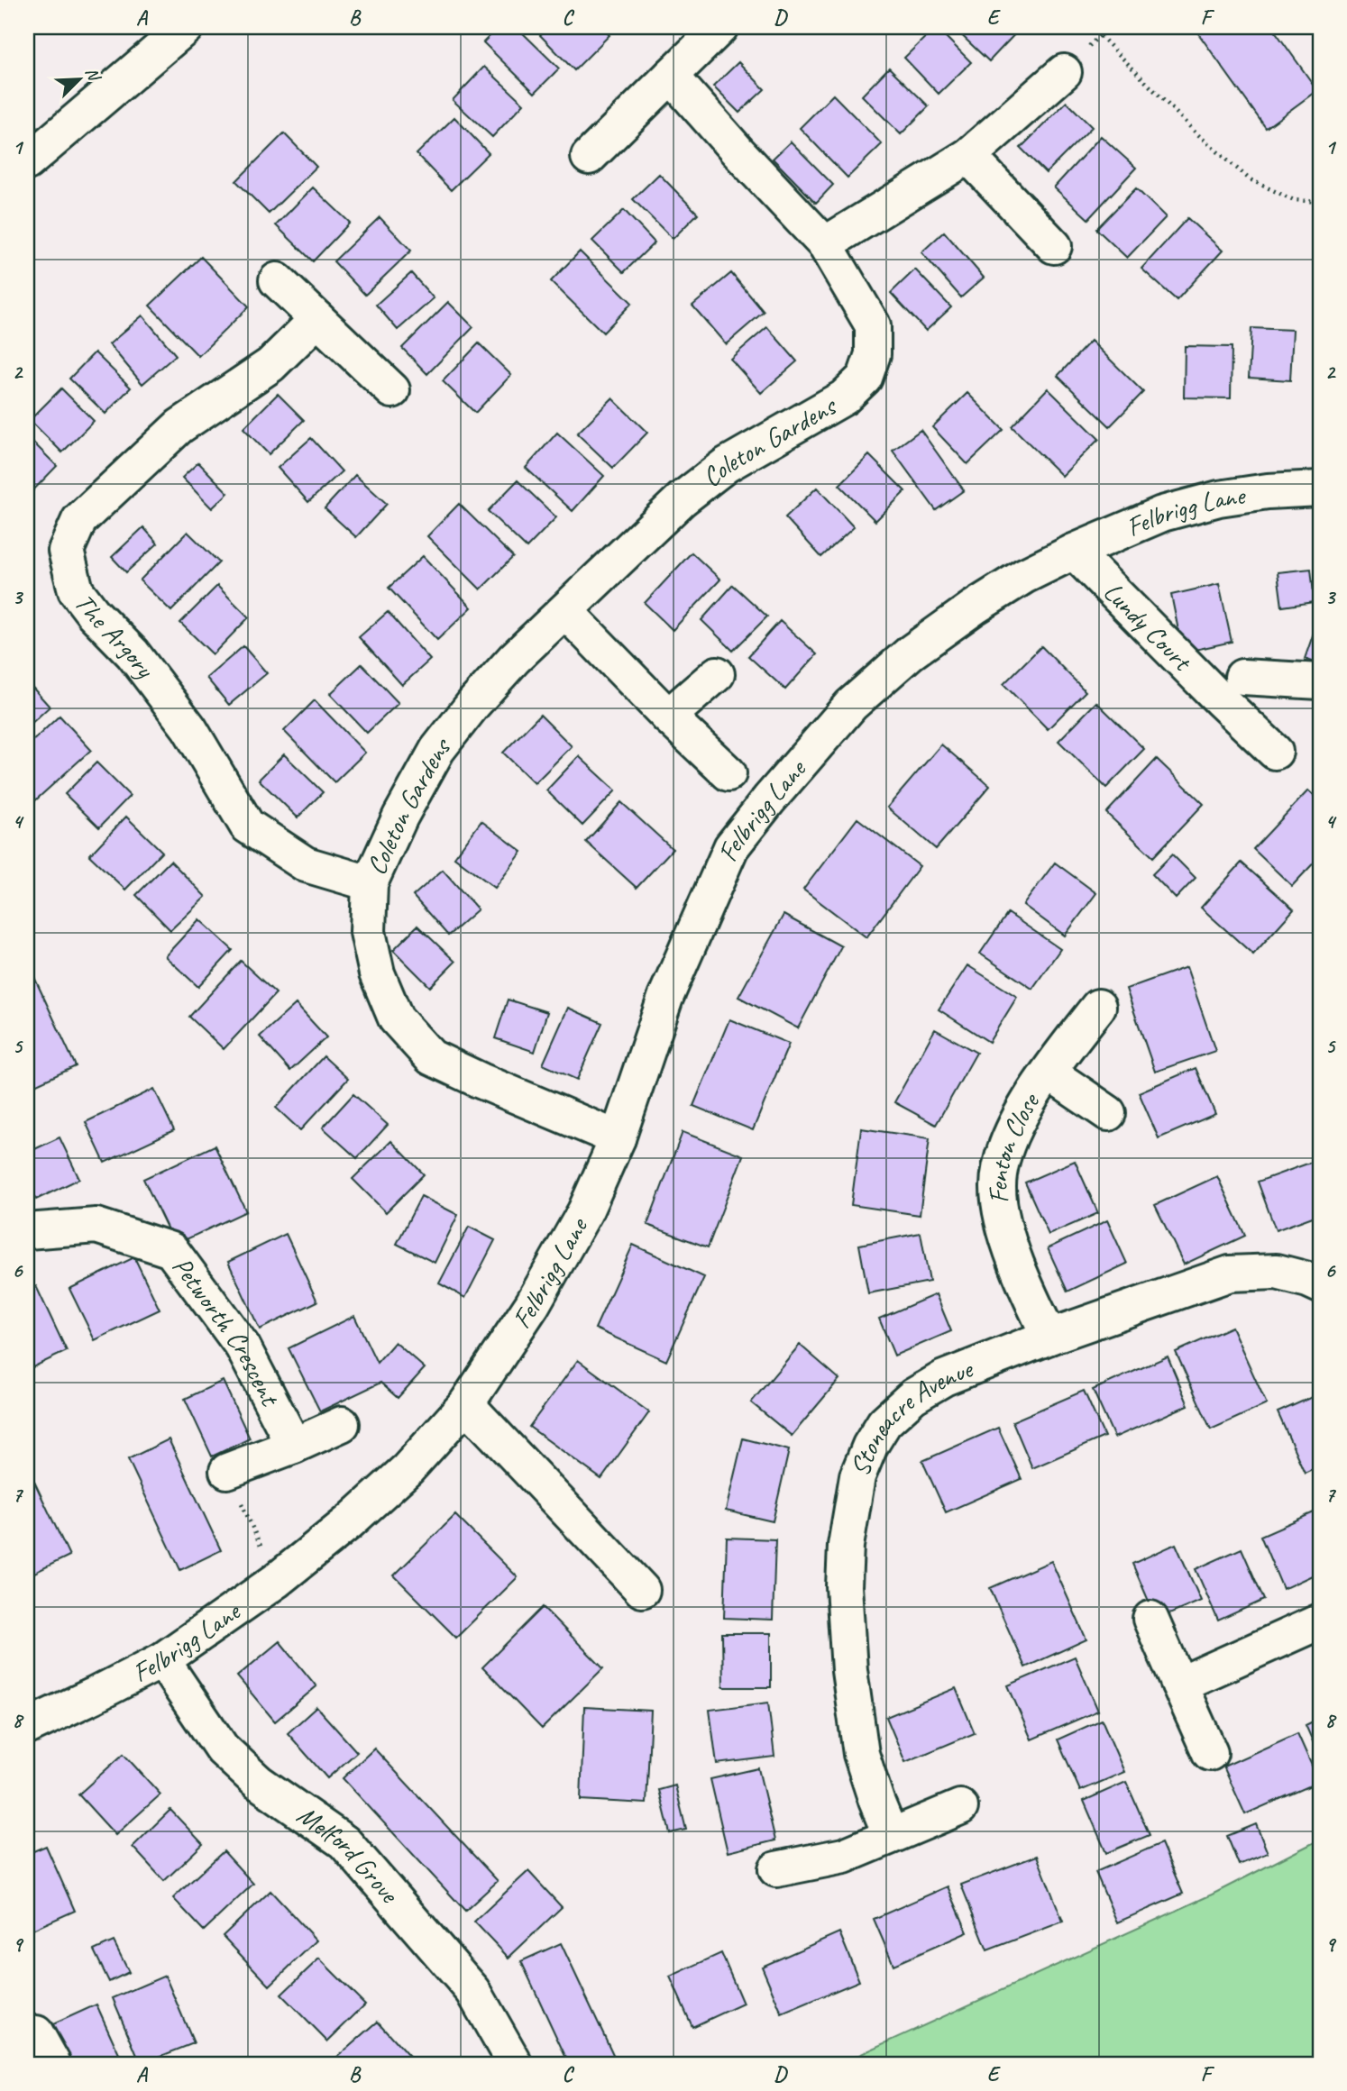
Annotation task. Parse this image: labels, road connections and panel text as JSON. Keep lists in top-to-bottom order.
{
  "streets": {
    "street": [
      "Coleton Gardens",
      "Felbrigg Lane",
      "Lundy Court",
      "The Argory",
      "Fenton Close",
      "Petworth Crescent",
      "Stoneacre Avenue",
      "Melford Grove"
    ]
  },
  "crossings": [
    ["Coleton Gardens", "Felbrigg Lane"],
    ["Coleton Gardens", "The Argory"],
    ["Felbrigg Lane", "Lundy Court"],
    ["Felbrigg Lane", "Melford Grove"],
    ["Fenton Close", "Stoneacre Avenue"]
  ],
  "north": "top right",
  "grid": {
    "columns": [
      "A",
      "B",
      "C",
      "D",
      "E",
      "F"
    ],
    "rows": [
      "1",
      "2",
      "3",
      "4",
      "5",
      "6",
      "7",
      "8",
      "9"
    ]
  }
}
